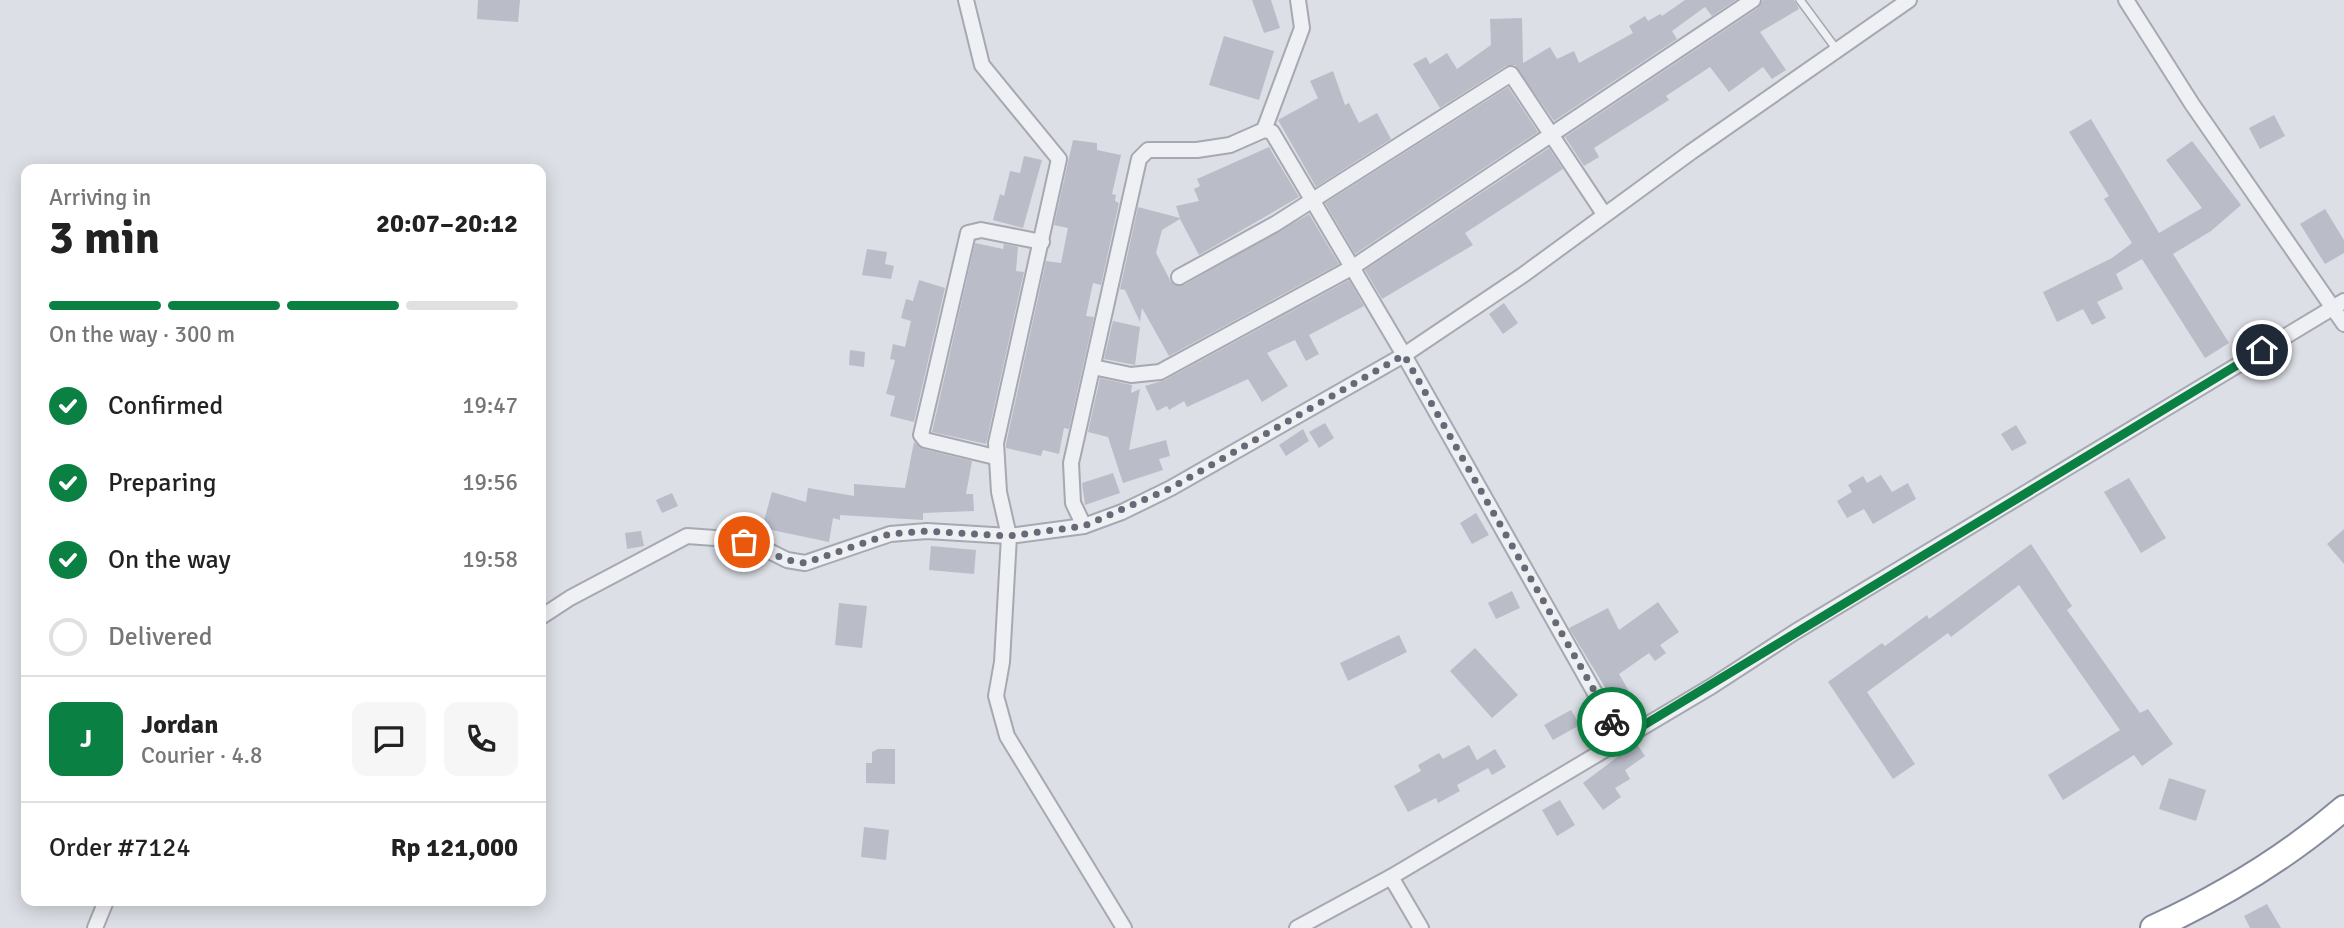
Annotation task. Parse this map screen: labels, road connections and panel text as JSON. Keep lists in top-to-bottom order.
{
  "page": {
    "heading": ["3 min", "Arriving in", "20:07–20:12"],
    "panel": [
      "Jordan",
      "Courier · 4.8",
      "Order #7124",
      "Rp 121,000"
    ],
    "bar": "On the way · 300 m",
    "list": [
      ["Confirmed", "19:47"],
      ["Preparing", "19:56"],
      ["On the way", "19:58"],
      "Delivered"
    ],
    "round": "J"
  }
}
